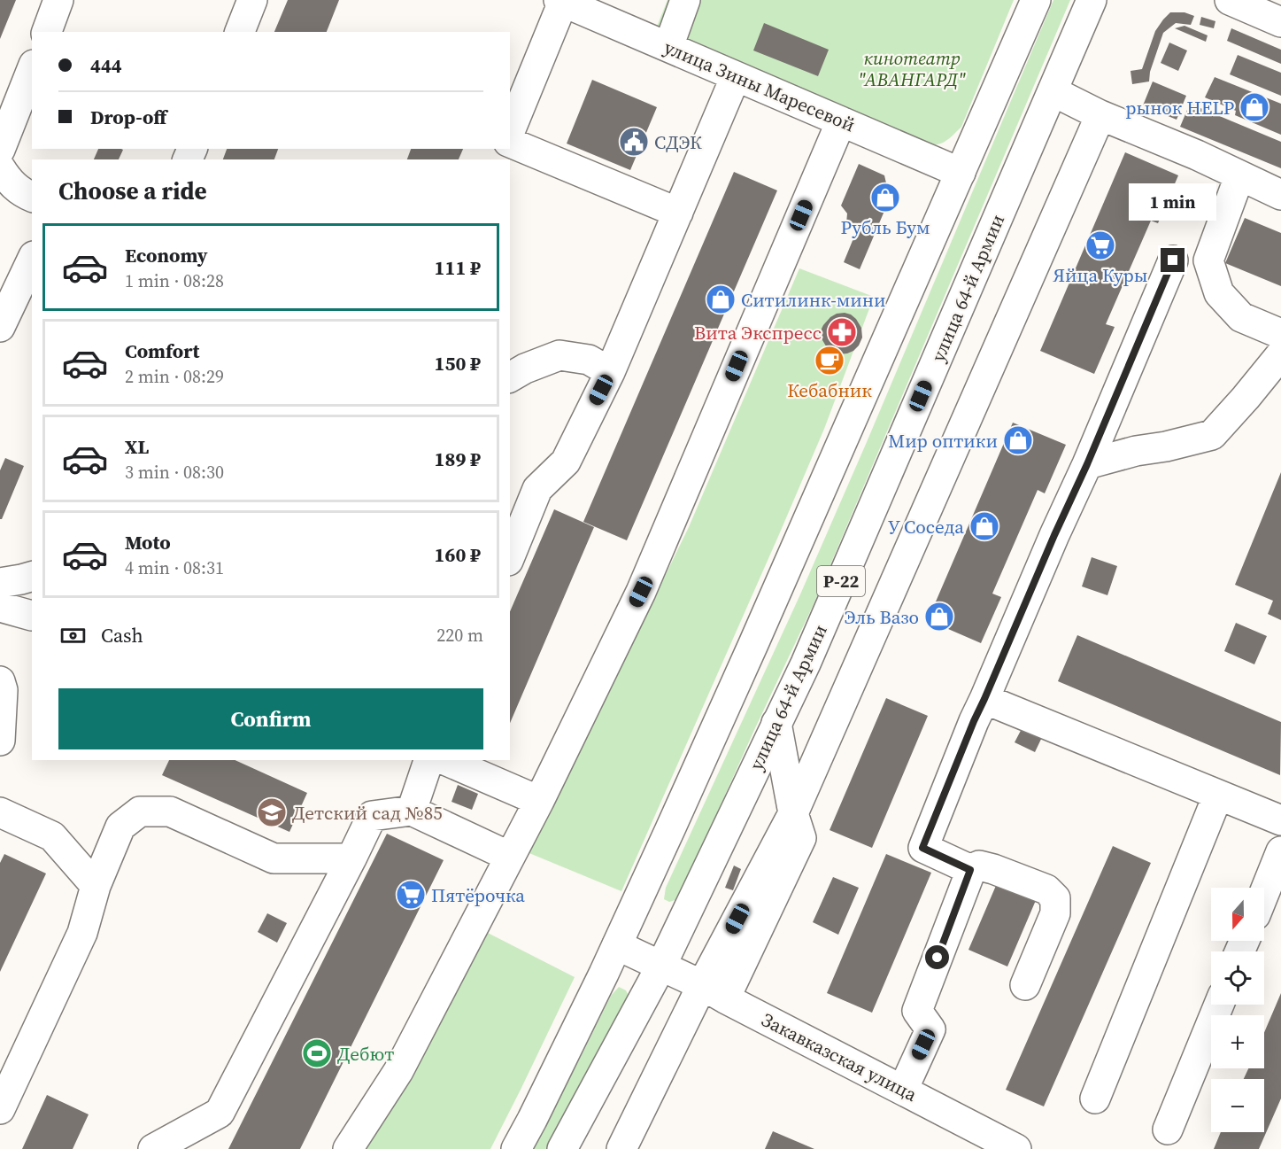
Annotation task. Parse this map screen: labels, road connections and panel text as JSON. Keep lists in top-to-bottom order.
{
  "streets": {
    "main road": [
      "улица Зины Маресевой",
      "улица 64-й Армии",
      "Р-22",
      "Закавказская улица"
    ]
  },
  "crossings": [
    ["улица Зины Маресевой", "Р-22"],
    ["улица 64-й Армии", "Закавказская улица"],
    ["Р-22", "Закавказская улица"]
  ],
  "parks": ["кинотеатр \"АВАНГАРД\""],
  "places": {
    "shop": [
      "рынок HELP",
      "Рубль Бум",
      "Ситилинк-мини",
      "Мир оптики",
      "У Соседа",
      "Эль Вазо"
    ],
    "public building": ["СДЭК"],
    "supermarket": ["Яйца Куры", "Пятёрочка"],
    "pharmacy": ["Вита Экспресс"],
    "cafe": ["Кебабник"],
    "school or university": ["Детский сад №85"],
    "sports": ["Дебют"]
  },
  "north": "bottom",
  "page": {
    "banner": ["444", "Drop-off"],
    "heading": "Choose a ride",
    "bubble": "1 min",
    "list": [
      {
        "name": "Economy",
        "note": "1 min · 08:28",
        "value": "111 ₽"
      },
      {
        "name": "Comfort",
        "note": "2 min · 08:29",
        "value": "150 ₽"
      },
      {
        "name": "XL",
        "note": "3 min · 08:30",
        "value": "189 ₽"
      },
      {
        "name": "Moto",
        "note": "4 min · 08:31",
        "value": "160 ₽"
      }
    ],
    "pay": ["Cash", "220 m"],
    "buttons": "Confirm",
    "map_buttons": ["+", "−"]
  }
}
